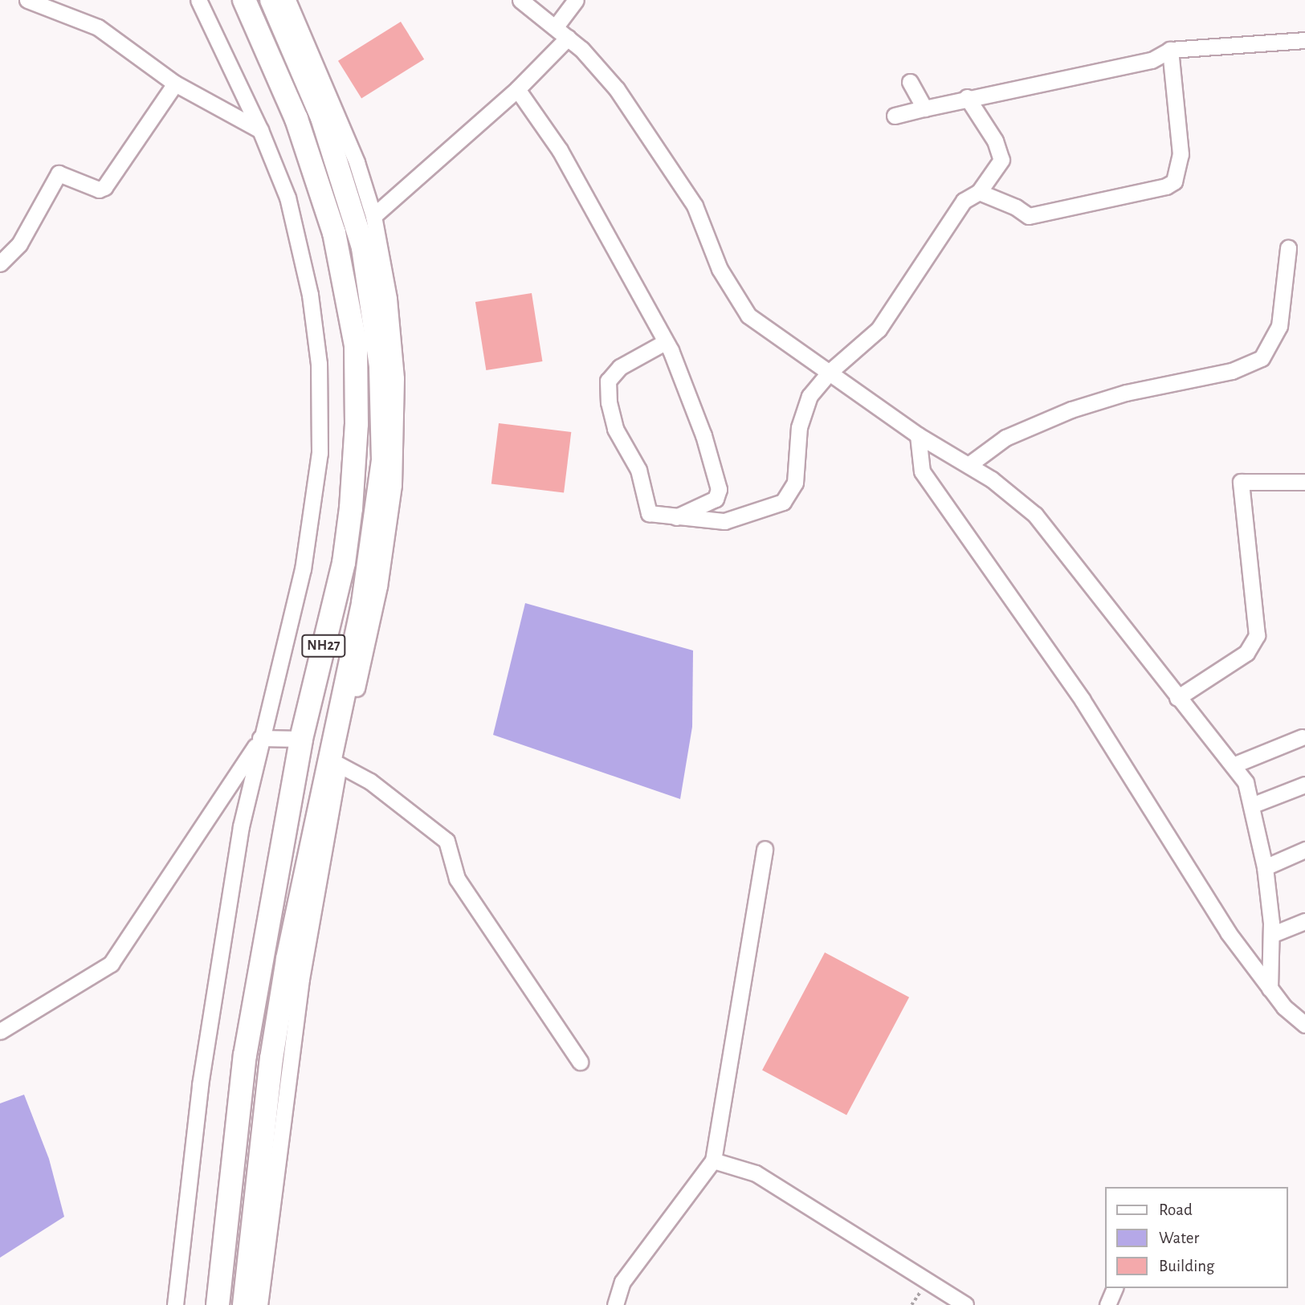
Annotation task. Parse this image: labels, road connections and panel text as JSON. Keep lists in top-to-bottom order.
{
  "streets": {
    "highway": ["NH27"]
  },
  "legend": ["Road", "Water", "Building"]
}
